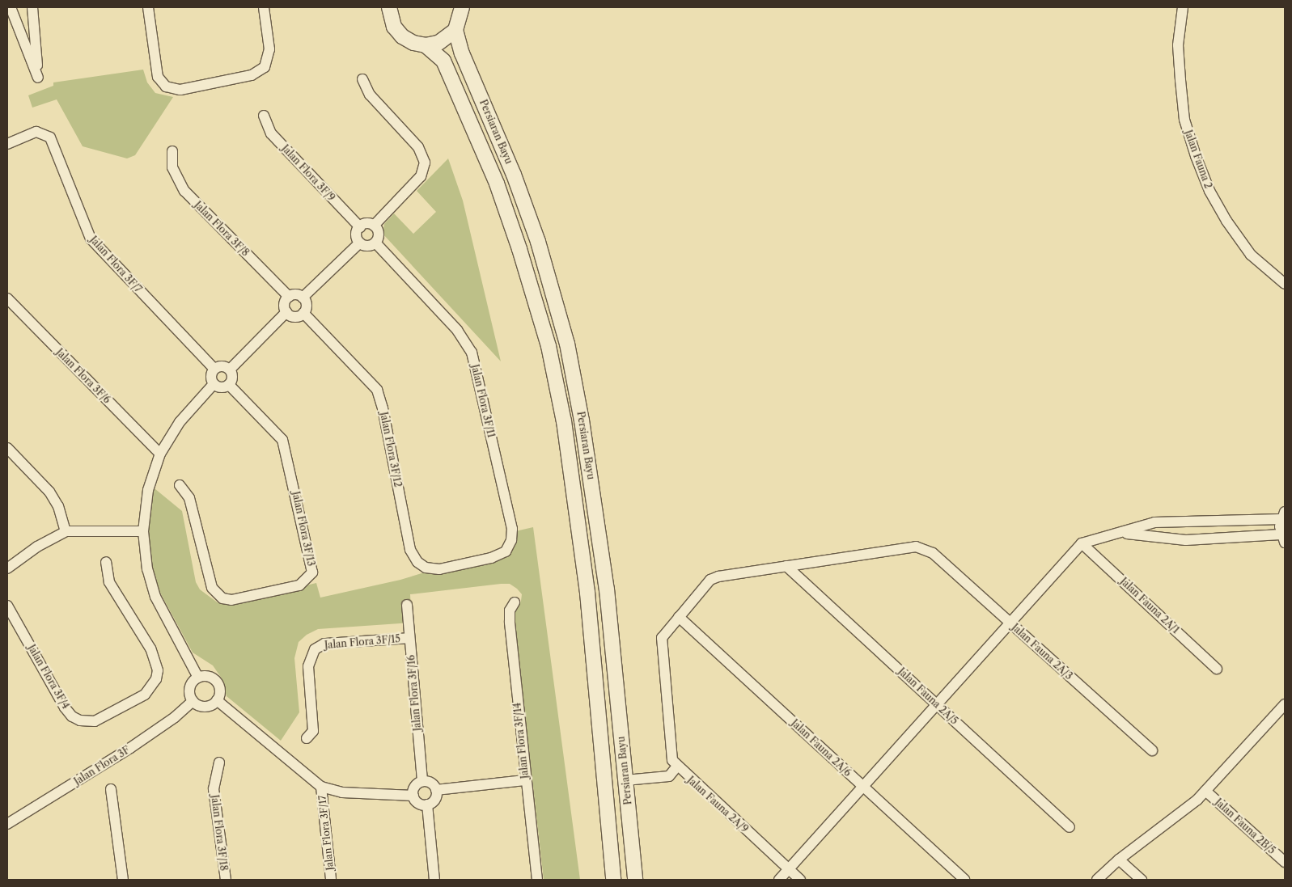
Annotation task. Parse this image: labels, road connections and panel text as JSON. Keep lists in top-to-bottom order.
{
  "streets": {
    "main road": ["Persiaran Bayu"],
    "street": [
      "Jalan Fauna 2",
      "Jalan Flora 3F/9",
      "Jalan Flora 3F/8",
      "Jalan Flora 3F/7",
      "Jalan Flora 3F/6",
      "Jalan Flora 3F/11",
      "Jalan Flora 3F/12",
      "Jalan Flora 3F/13",
      "Jalan Fauna 2A/1",
      "Jalan Flora 3F/15",
      "Jalan Fauna 2A/3",
      "Jalan Flora 3F/4",
      "Jalan Flora 3F/16",
      "Jalan Fauna 2A/5",
      "Jalan Flora 3F/14",
      "Jalan Fauna 2A/6",
      "Jalan Flora 3F",
      "Jalan Fauna 2A/9",
      "Jalan Fauna 2B/5",
      "Jalan Flora 3F/18",
      "Jalan Flora 3F/17"
    ]
  },
  "crossings": [
    ["Jalan Flora 3F/9", "Jalan Flora 3F/11"],
    ["Jalan Flora 3F/8", "Jalan Flora 3F/12"],
    ["Jalan Flora 3F/7", "Jalan Flora 3F/13"],
    ["Jalan Flora 3F/11", "Jalan Flora 3F/12"],
    ["Jalan Flora 3F/15", "Jalan Flora 3F/16"],
    ["Jalan Fauna 2A/3", "Jalan Fauna 2A/5"]
  ]
}
